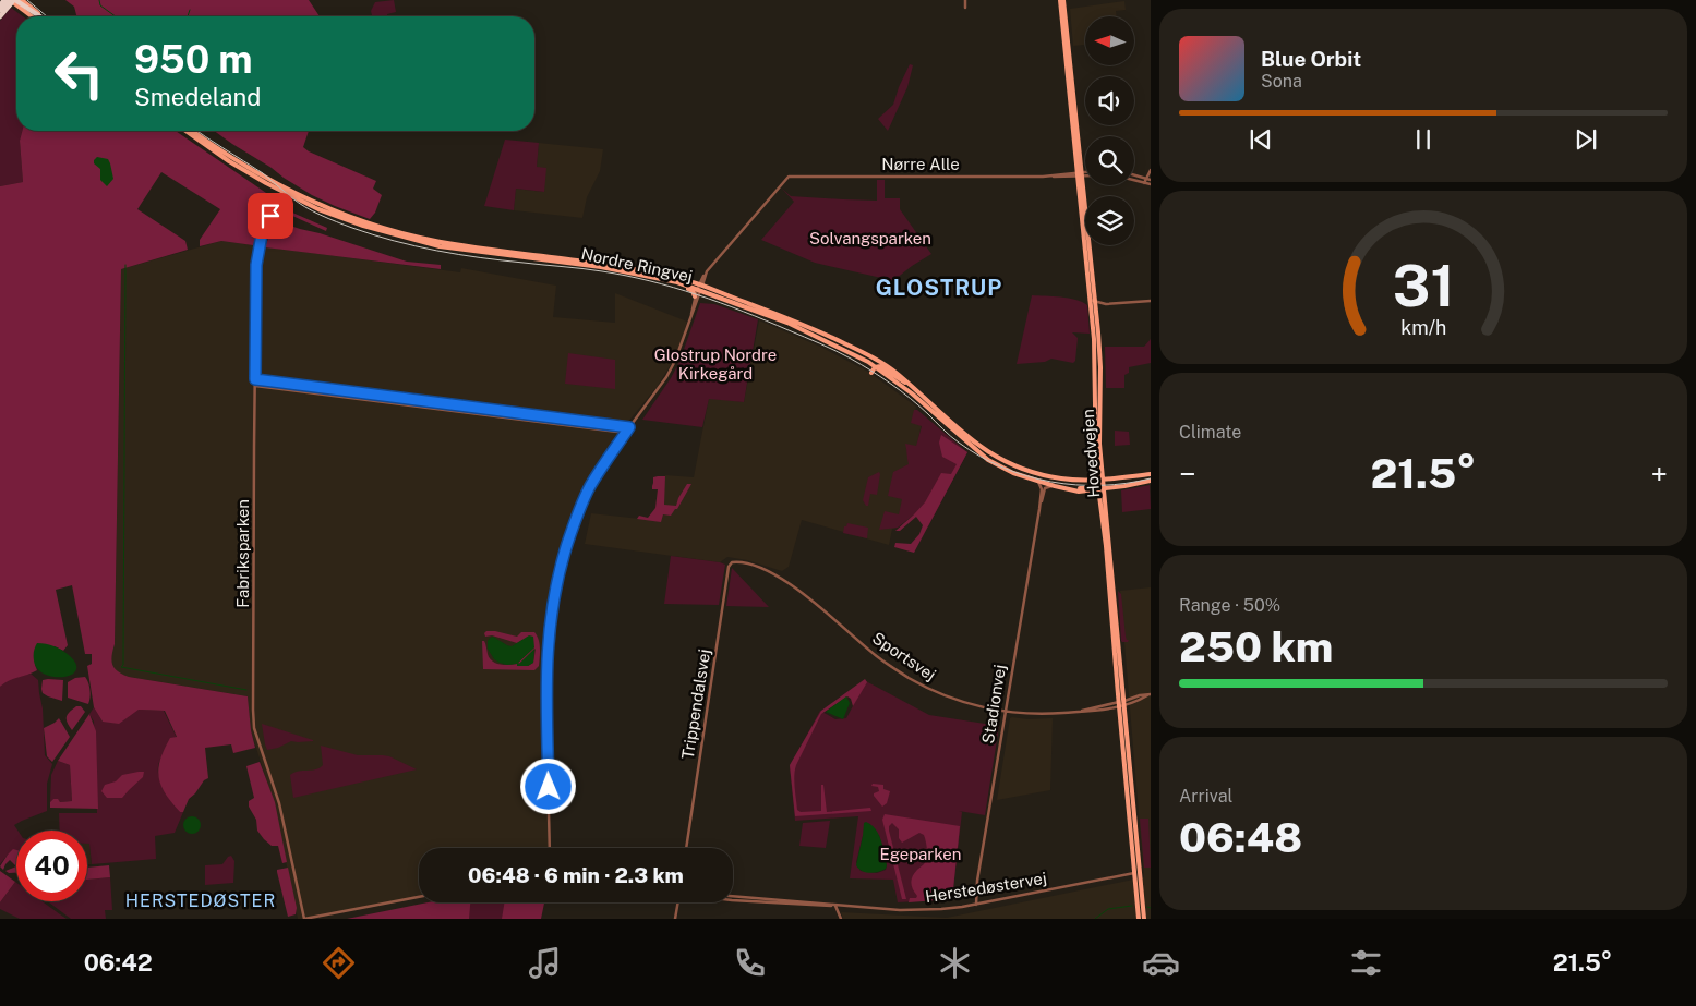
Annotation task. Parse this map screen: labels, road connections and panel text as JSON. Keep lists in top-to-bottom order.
{
  "streets": {
    "main road": ["Nordre Ringvej", "Hovedvejen"],
    "street": [
      "Nørre Alle",
      "Fabriksparken",
      "Sportsvej",
      "Trippendalsvej",
      "Stadionvej",
      "Herstedøstervej"
    ]
  },
  "crossings": [
    ["Nørre Alle", "Hovedvejen"],
    ["Nordre Ringvej", "Hovedvejen"],
    ["Nordre Ringvej", "Fabriksparken"],
    ["Nordre Ringvej", "Stadionvej"],
    ["Hovedvejen", "Sportsvej"],
    ["Hovedvejen", "Herstedøstervej"],
    ["Sportsvej", "Trippendalsvej"],
    ["Sportsvej", "Stadionvej"],
    ["Stadionvej", "Herstedøstervej"]
  ],
  "districts": ["GLOSTRUP", "HERSTEDØSTER"],
  "parks": ["Solvangsparken", "Glostrup Nordre Kirkegård", "Egeparken"],
  "north": "left",
  "page": {
    "turn": ["950 m", "Smedeland"],
    "song": ["Blue Orbit", "Sona"],
    "tile": [
      "Climate",
      ["Range · 50%", "250 km"],
      ["Arrival", "06:48"]
    ],
    "heat": ["−", "21.5°", "+"],
    "limit": "40",
    "trip": "06:48 · 6 min · 2.3 km",
    "tabs": ["06:42", "21.5°"],
    "gauge": ["31", "km/h"]
  }
}
